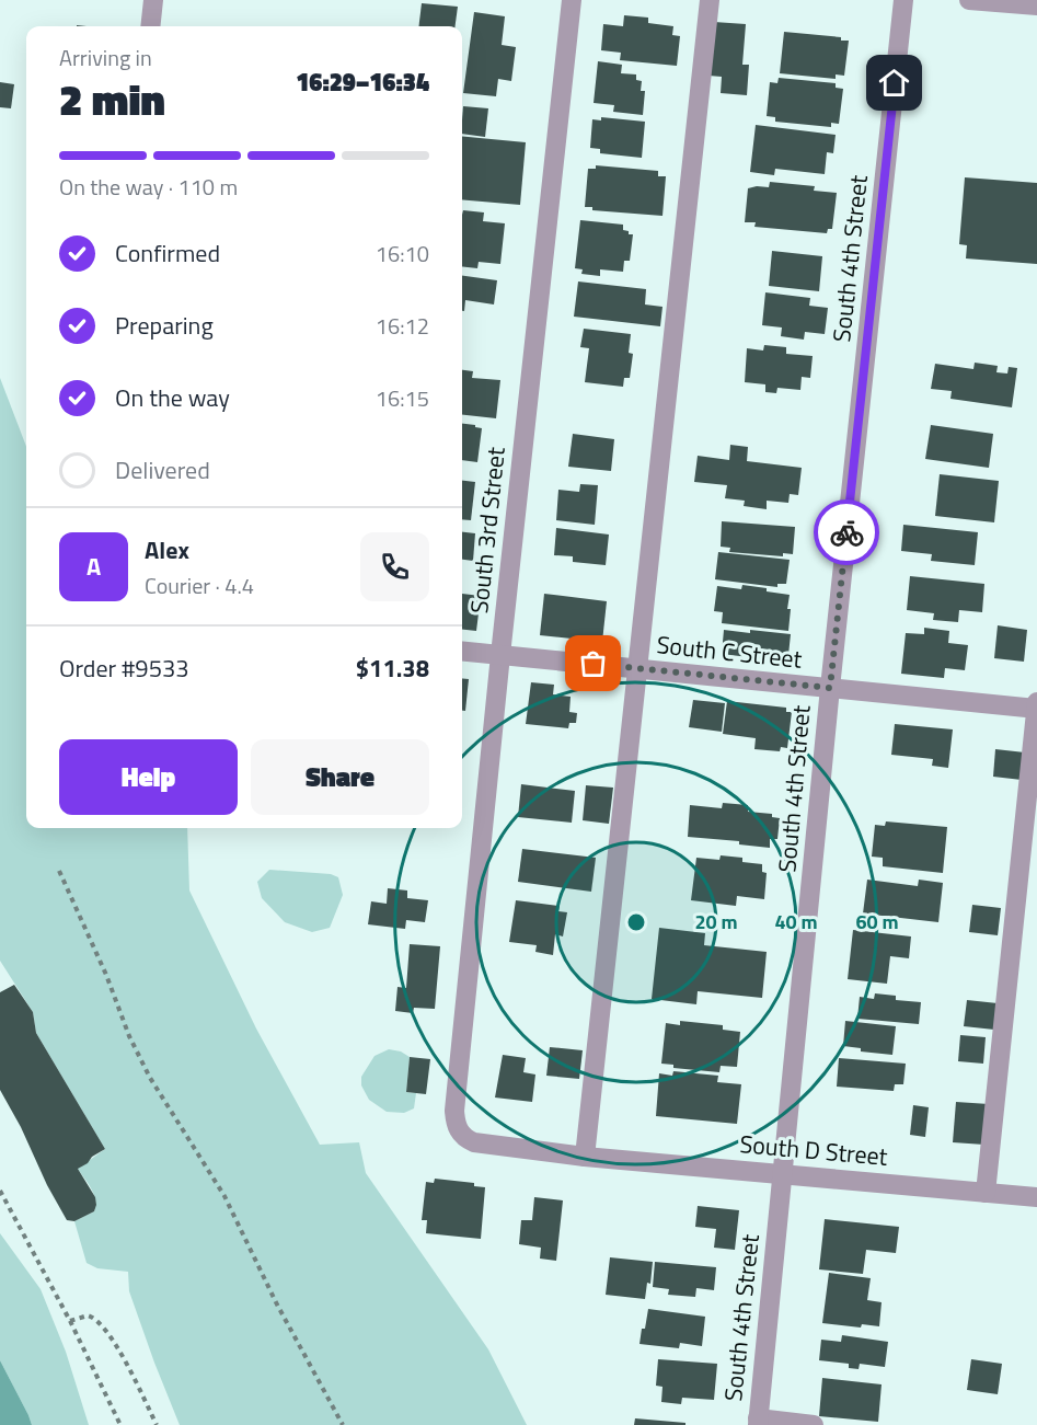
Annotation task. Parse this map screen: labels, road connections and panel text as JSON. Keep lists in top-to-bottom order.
{
  "streets": {
    "street": [
      "South 4th Street",
      "South 3rd Street",
      "South C Street",
      "South D Street"
    ]
  },
  "crossings": [
    ["South 4th Street", "South C Street"],
    ["South 4th Street", "South D Street"],
    ["South 3rd Street", "South C Street"],
    ["South 3rd Street", "South D Street"]
  ],
  "page": {
    "heading": ["2 min", "Arriving in", "16:29–16:34"],
    "panel": [
      "Alex",
      "Courier · 4.4",
      "Order #9533",
      "$11.38"
    ],
    "bar": "On the way · 110 m",
    "list": [
      ["Confirmed", "16:10"],
      ["Preparing", "16:12"],
      ["On the way", "16:15"],
      "Delivered"
    ],
    "round": "A",
    "buttons": ["Help", "Share"]
  },
  "rings": ["20 m", "40 m", "60 m"]
}
